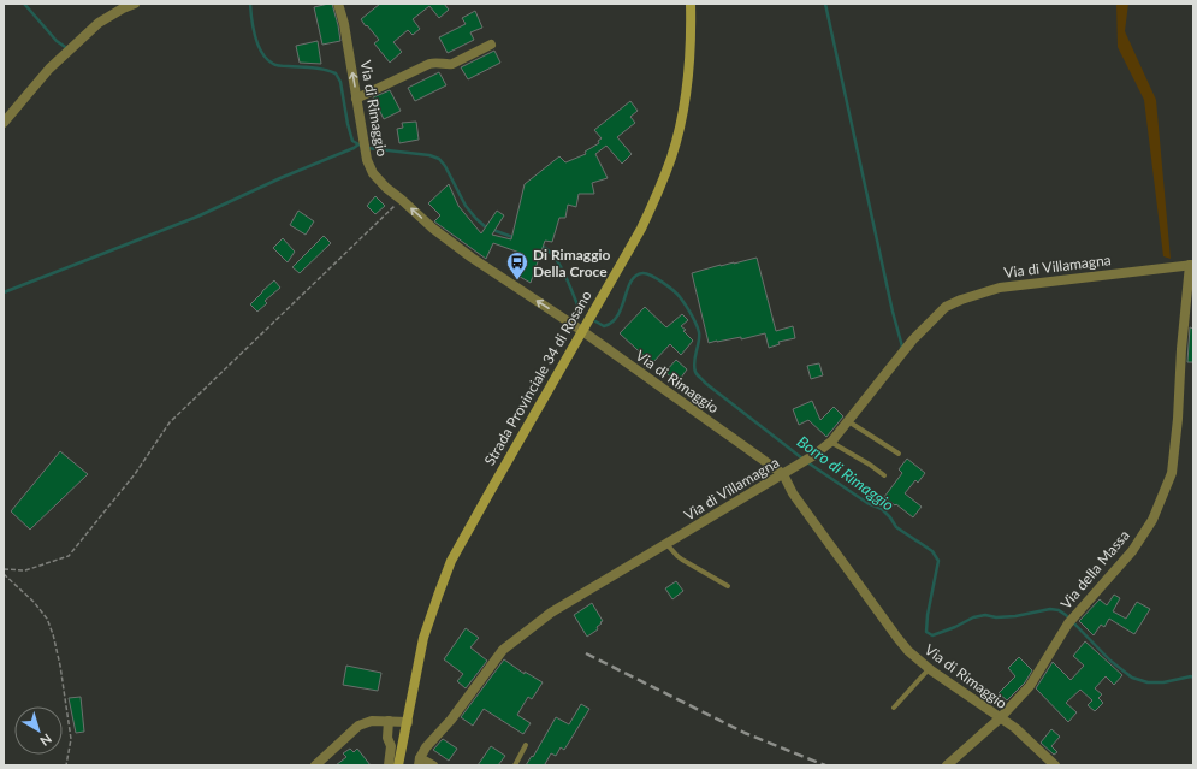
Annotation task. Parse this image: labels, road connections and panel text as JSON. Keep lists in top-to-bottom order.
{
  "streets": {
    "main road": ["Strada Provinciale 34 di Rosano"],
    "street": ["Via di Rimaggio", "Via di Villamagna", "Via della Massa"]
  },
  "crossings": [
    ["Via di Rimaggio", "Via di Villamagna"],
    ["Via di Rimaggio", "Strada Provinciale 34 di Rosano"],
    ["Via di Rimaggio", "Via della Massa"],
    ["Via di Villamagna", "Via della Massa"]
  ],
  "water": ["Borro di Rimaggio"],
  "places": {
    "bus stop": ["Di Rimaggio Della Croce"]
  },
  "north": "bottom right"
}
